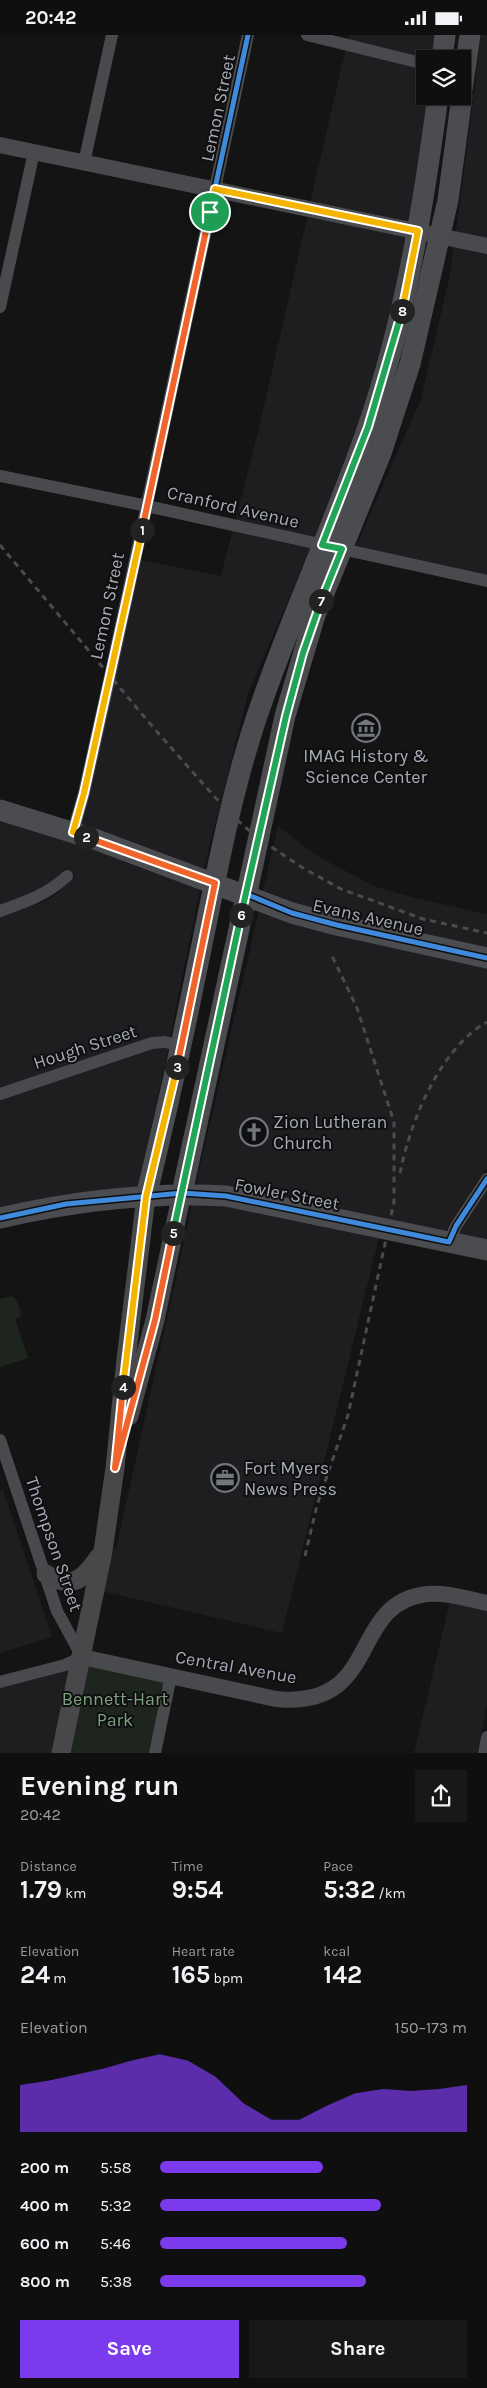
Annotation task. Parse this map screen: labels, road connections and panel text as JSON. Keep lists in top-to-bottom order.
{
  "streets": {
    "main road": ["Evans Avenue", "Fowler Street"],
    "street": [
      "Lemon Street",
      "Cranford Avenue",
      "Hough Street",
      "Thompson Street",
      "Central Avenue"
    ]
  },
  "crossings": [
    ["Lemon Street", "Cranford Avenue"],
    ["Lemon Street", "Evans Avenue"],
    ["Thompson Street", "Central Avenue"]
  ],
  "parks": ["Bennett-Hart Park"],
  "places": {
    "museum": ["IMAG History & Science Center"],
    "church": ["Zion Lutheran Church"],
    "office": ["Fort Myers News Press"]
  },
  "page": {
    "status": "20:42",
    "pins": [
      "8",
      "1",
      "7",
      "2",
      "6",
      "3",
      "5",
      "4"
    ],
    "heading": ["Evening run", "20:42"],
    "stats": [
      ["Distance", "1.79 km"],
      ["Time", "9:54"],
      ["Pace", "5:32 /km"],
      ["Elevation", "24 m"],
      ["Heart rate", "165 bpm"],
      ["kcal", "142"]
    ],
    "chart": ["Elevation", "150–173 m"],
    "list": [
      {
        "name": "200 m",
        "note": "5:58"
      },
      {
        "name": "400 m",
        "note": "5:32"
      },
      {
        "name": "600 m",
        "note": "5:46"
      },
      {
        "name": "800 m",
        "note": "5:38"
      }
    ],
    "buttons": ["Save", "Share"]
  }
}
